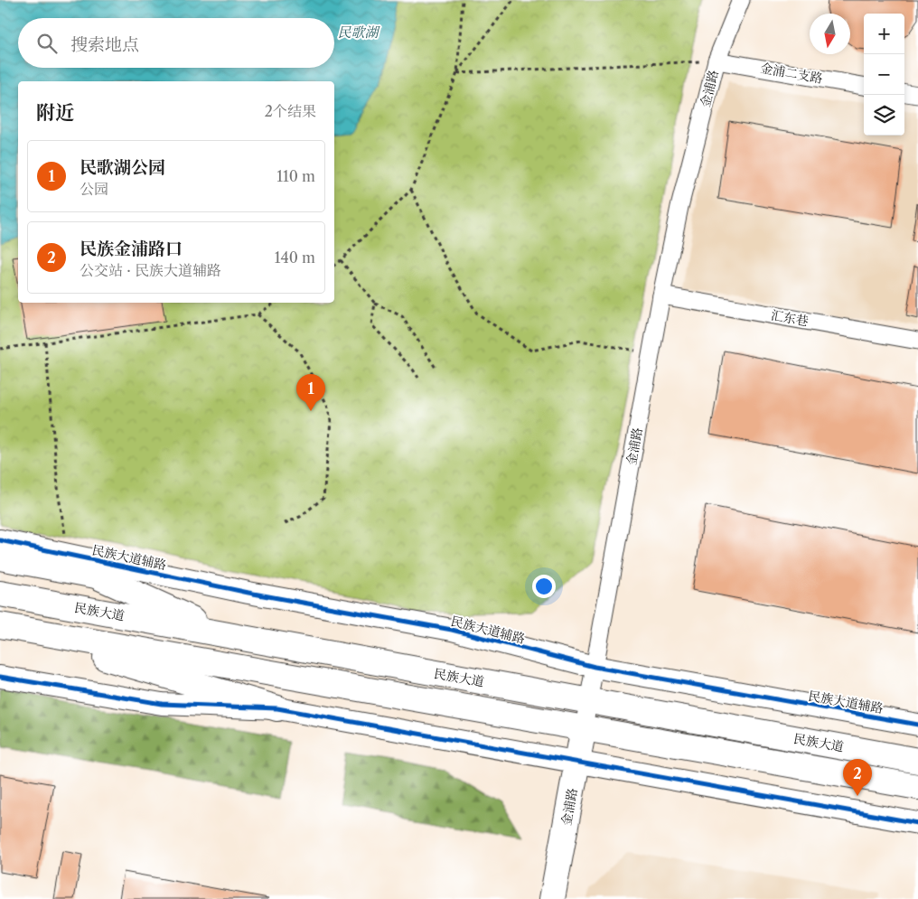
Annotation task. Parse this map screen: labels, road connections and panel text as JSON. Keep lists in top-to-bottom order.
{
  "streets": {
    "main road": ["金浦路", "民族大道"],
    "street": ["金浦二支路", "汇东巷", "民族大道辅路"]
  },
  "crossings": [
    ["金浦二支路", "金浦路"],
    ["金浦路", "汇东巷"],
    ["金浦路", "民族大道辅路"],
    ["金浦路", "民族大道"]
  ],
  "water": ["民歌湖"],
  "north": "bottom",
  "page": {
    "map_buttons": ["+", "−"],
    "search": "搜索地点",
    "heading": ["附近", "2个结果"],
    "list": [
      {
        "mark": "1",
        "name": "民歌湖公园",
        "note": "公园",
        "value": "110 m"
      },
      {
        "mark": "2",
        "name": "民族金浦路口",
        "note": "公交站 · 民族大道辅路",
        "value": "140 m"
      }
    ],
    "pins": ["1", "2"]
  }
}
